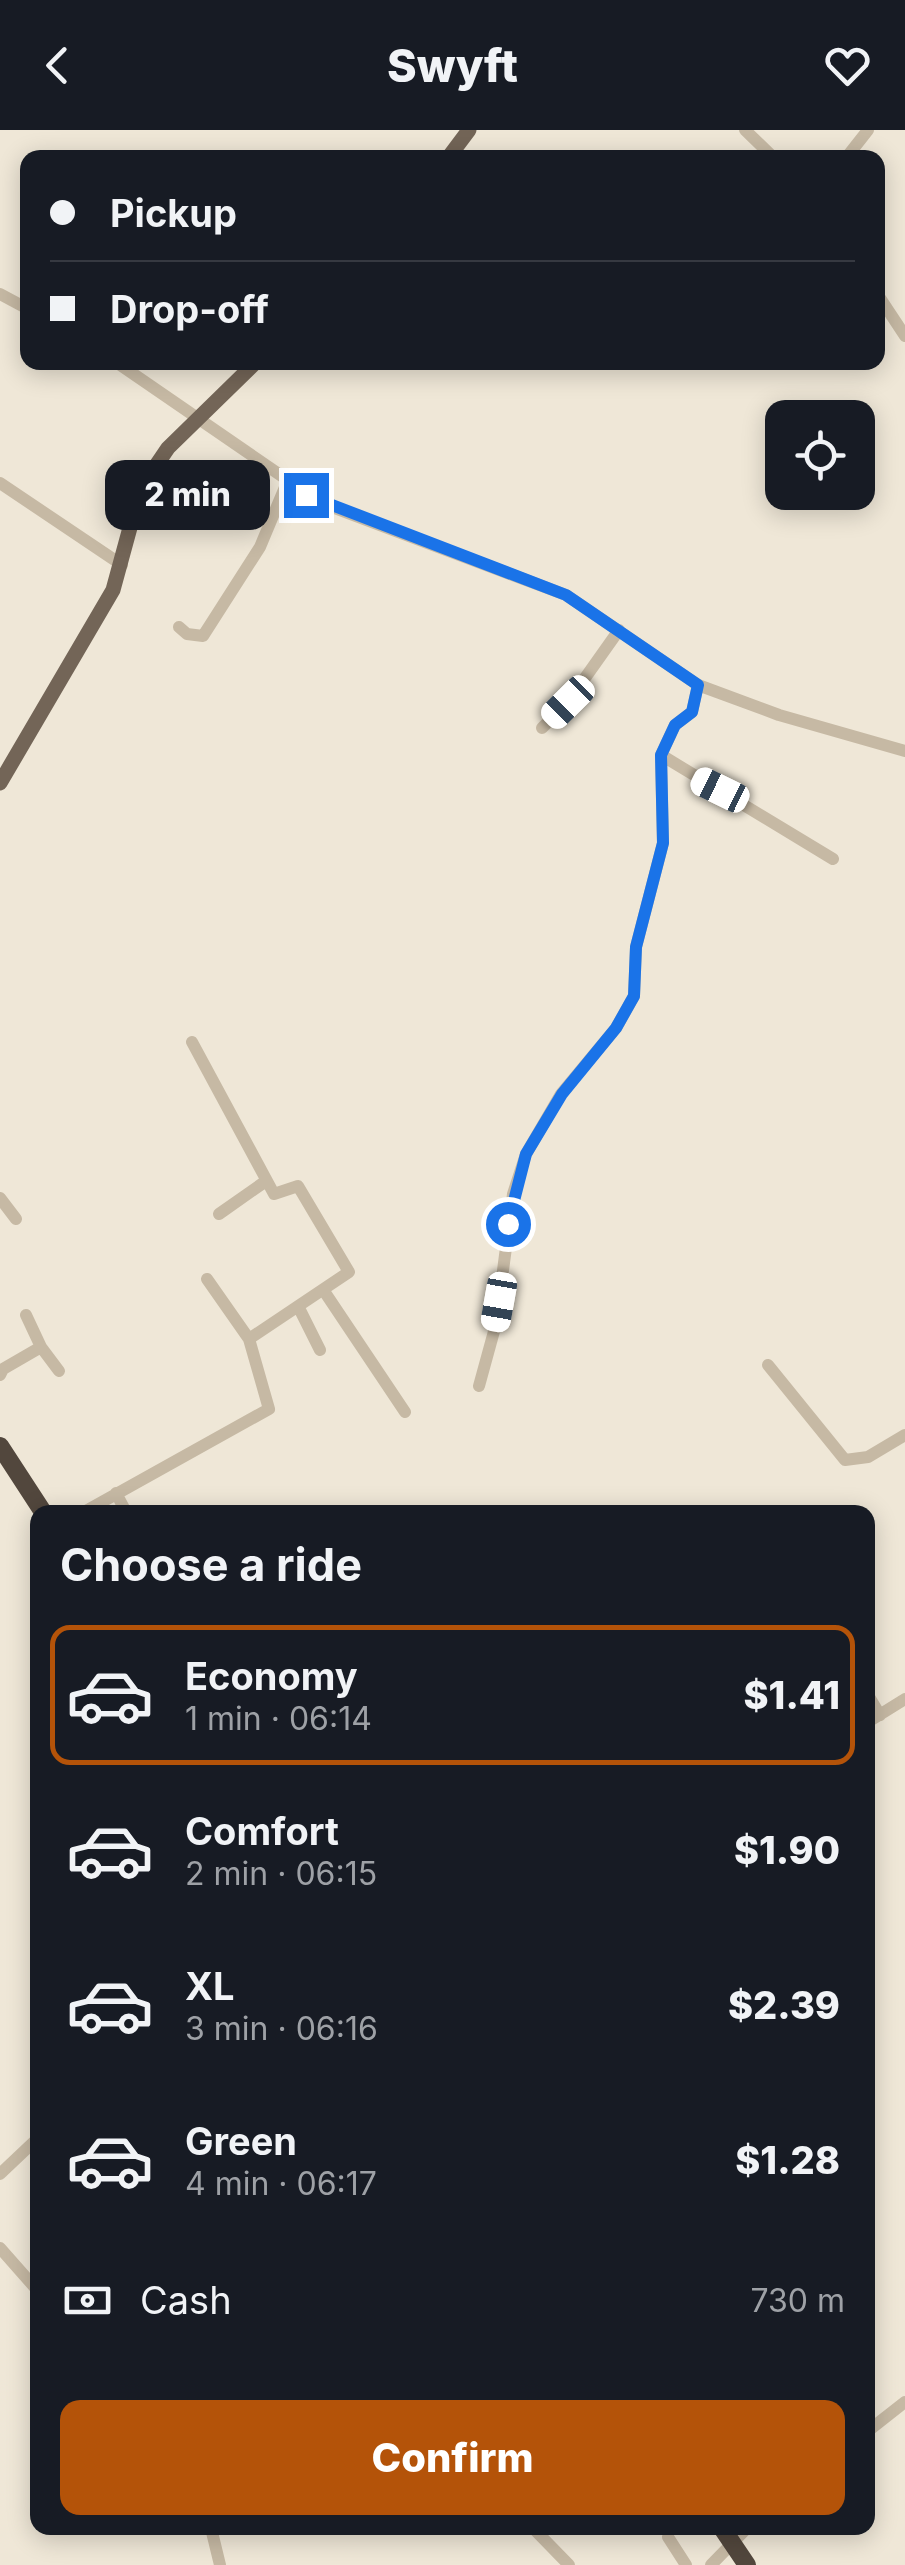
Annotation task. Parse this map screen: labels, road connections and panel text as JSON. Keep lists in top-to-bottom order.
{
  "page": {
    "header": "Swyft",
    "banner": ["Pickup", "Drop-off"],
    "bubble": "2 min",
    "heading": "Choose a ride",
    "list": [
      {
        "name": "Economy",
        "note": "1 min · 06:14",
        "value": "$1.41"
      },
      {
        "name": "Comfort",
        "note": "2 min · 06:15",
        "value": "$1.90"
      },
      {
        "name": "XL",
        "note": "3 min · 06:16",
        "value": "$2.39"
      },
      {
        "name": "Green",
        "note": "4 min · 06:17",
        "value": "$1.28"
      }
    ],
    "pay": ["Cash", "730 m"],
    "buttons": "Confirm"
  }
}
